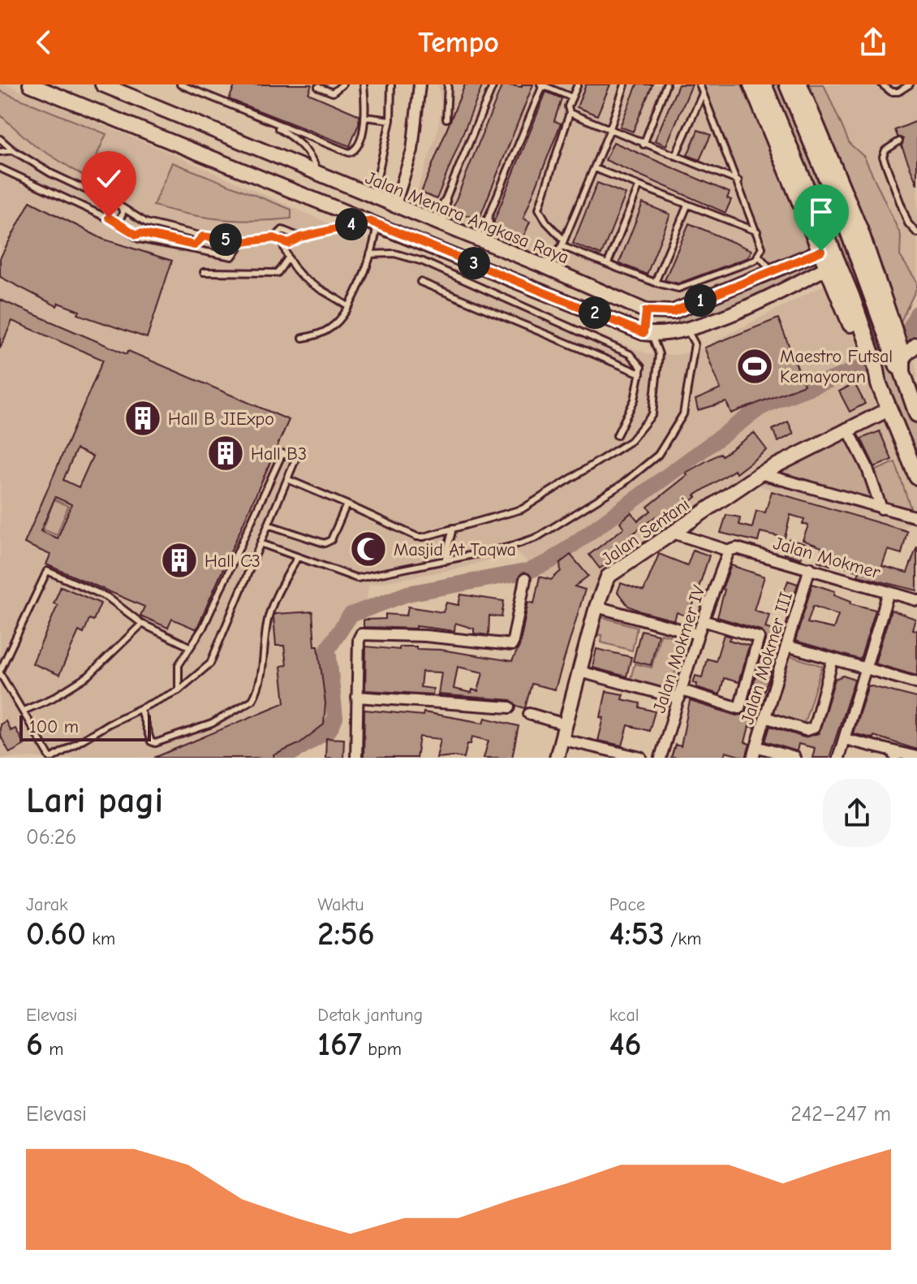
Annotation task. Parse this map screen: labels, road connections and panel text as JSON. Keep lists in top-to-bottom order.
{
  "streets": {
    "street": [
      "Jalan Menara Angkasa Raya",
      "Jalan Sentani",
      "Jalan Mokmer",
      "Jalan Mokmer IV",
      "Jalan Mokmer III"
    ]
  },
  "crossings": [
    ["Jalan Sentani", "Jalan Mokmer"],
    ["Jalan Mokmer", "Jalan Mokmer IV"],
    ["Jalan Mokmer", "Jalan Mokmer III"]
  ],
  "places": {
    "sports": ["Maestro Futsal Kemayoran"],
    "building": ["Hall B JIExpo", "Hall B3", "Hall C3"],
    "mosque": ["Masjid At Taqwa"]
  },
  "scale_bar": "100 m",
  "page": {
    "header": "Tempo",
    "pins": [
      "4",
      "5",
      "3",
      "1",
      "2"
    ],
    "scale": "100 m",
    "heading": ["Lari pagi", "06:26"],
    "stats": [
      ["Jarak", "0.60 km"],
      ["Waktu", "2:56"],
      ["Pace", "4:53 /km"],
      ["Elevasi", "6 m"],
      ["Detak jantung", "167 bpm"],
      ["kcal", "46"]
    ],
    "chart": ["Elevasi", "242–247 m"]
  }
}
